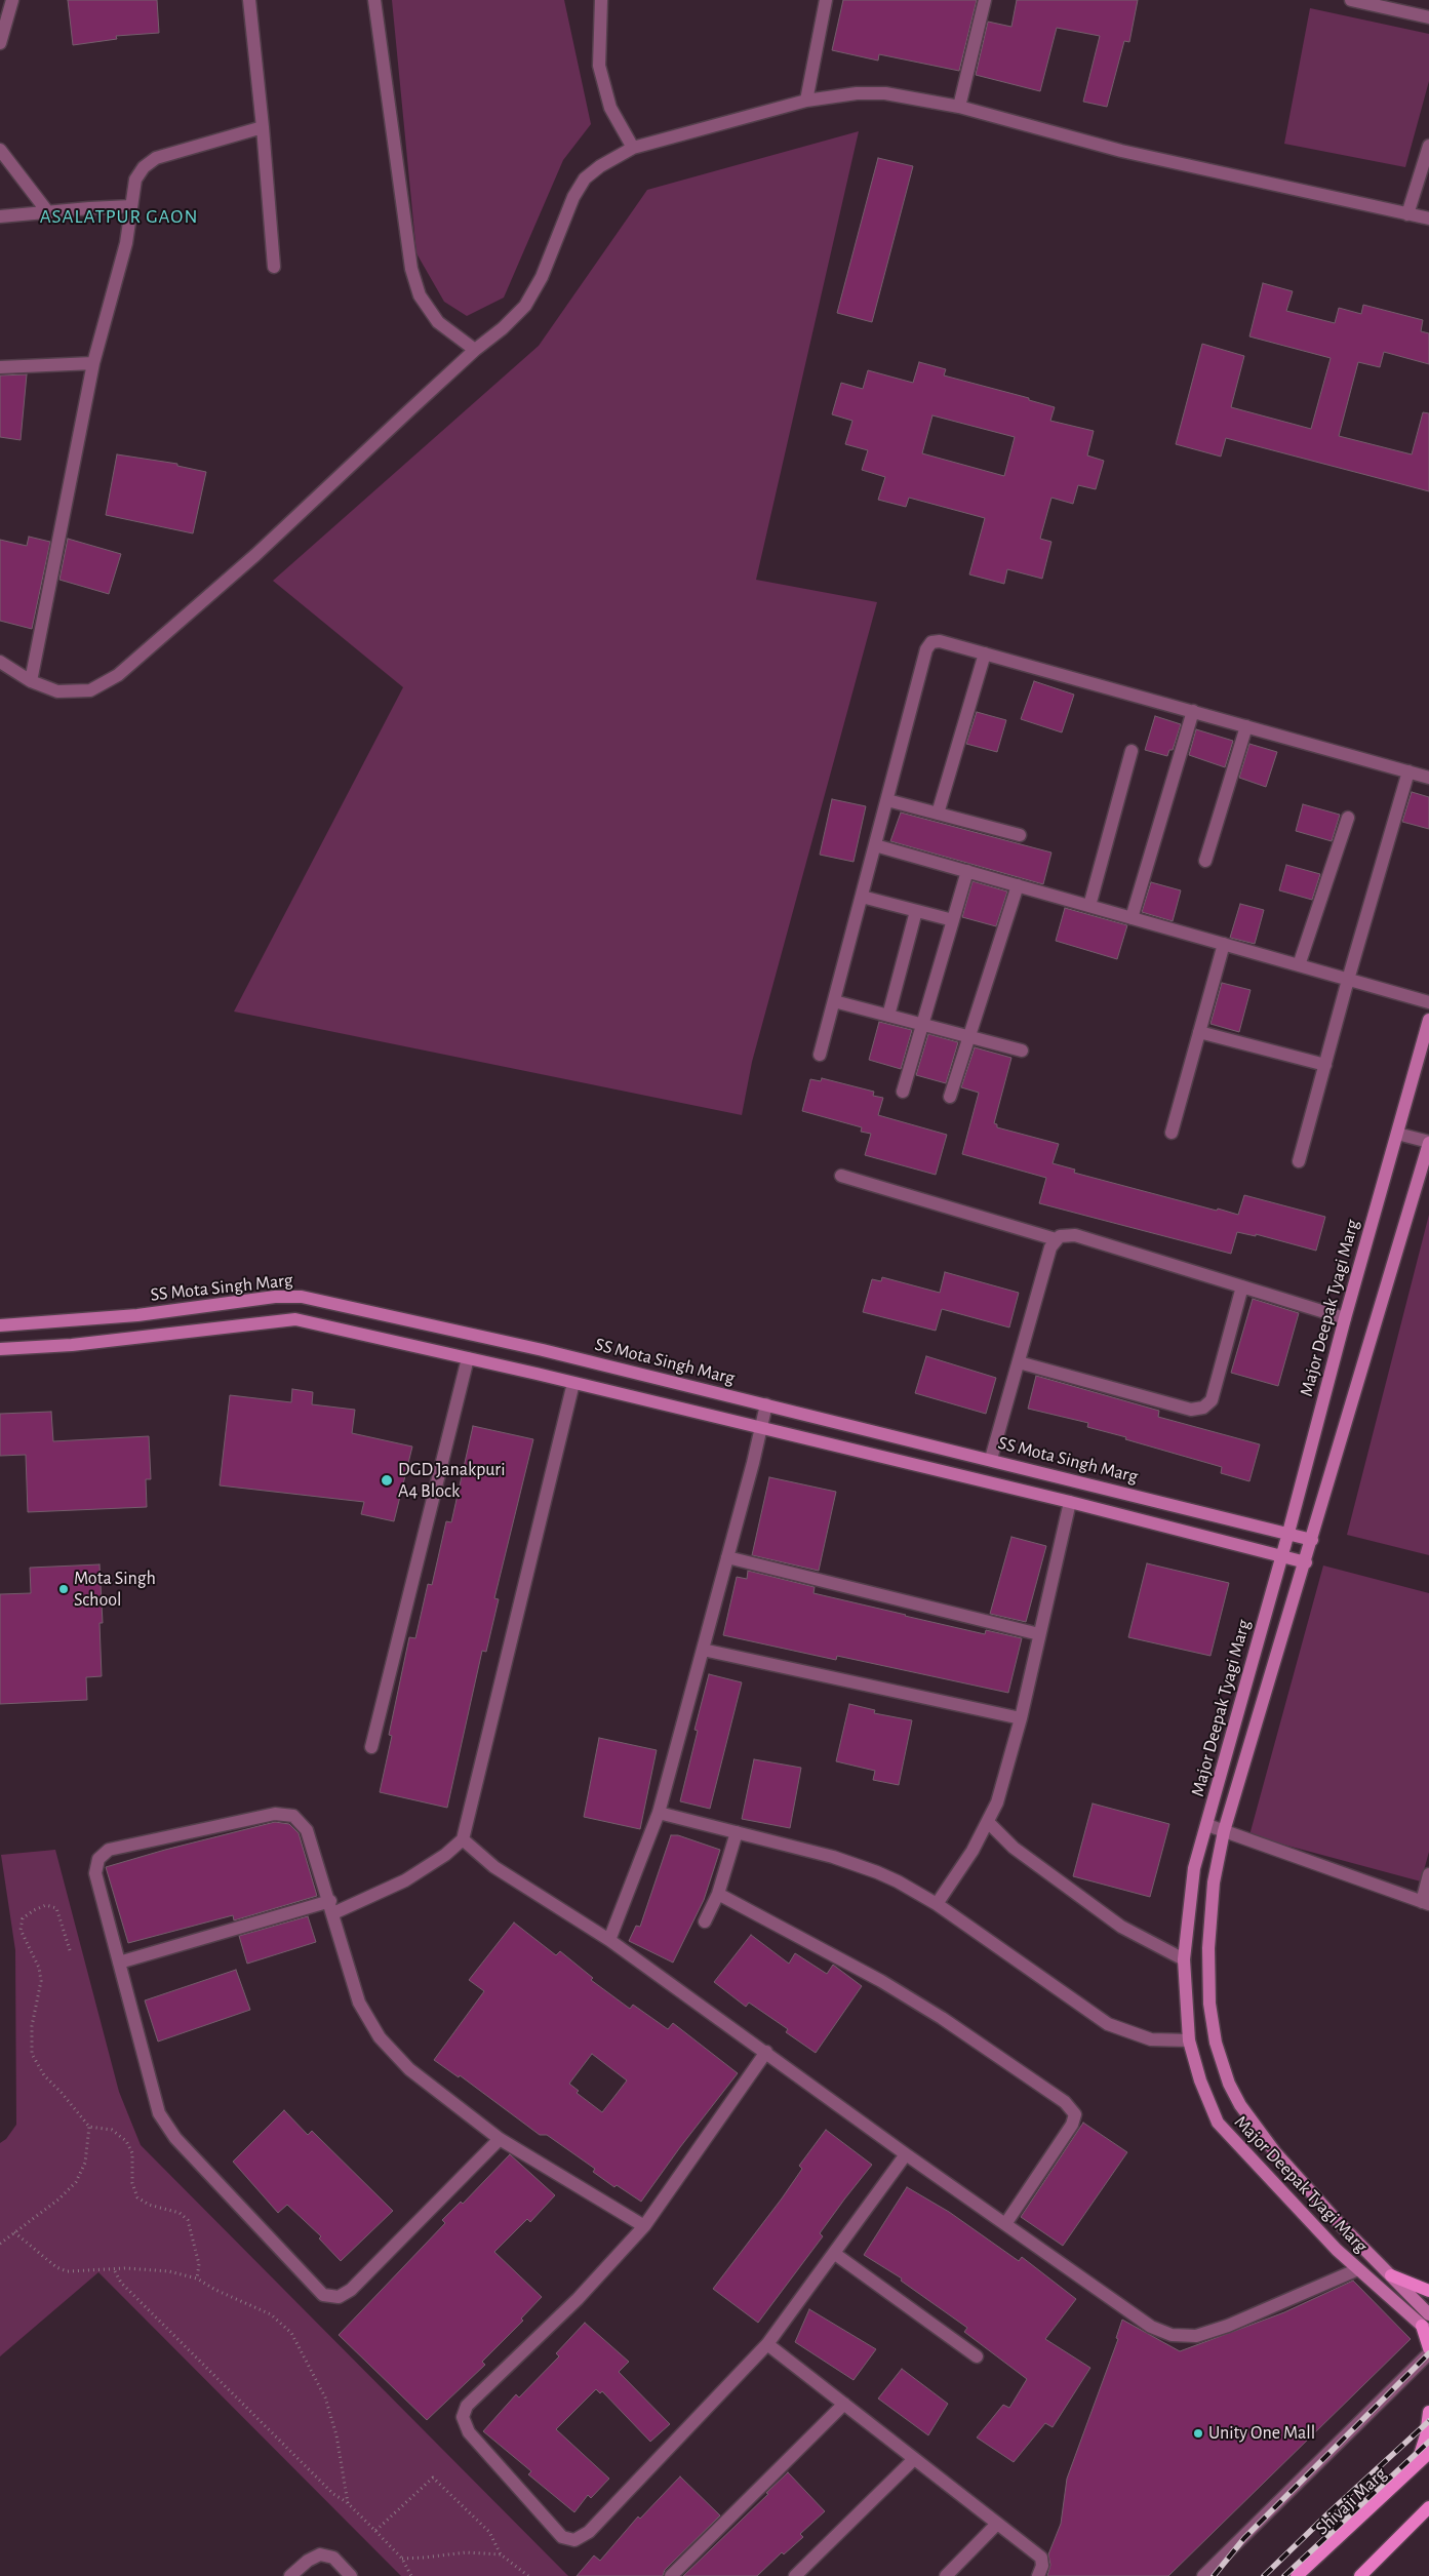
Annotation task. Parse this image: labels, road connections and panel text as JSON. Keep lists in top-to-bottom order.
{
  "streets": {
    "main road": ["Shivaji Marg"],
    "street": ["SS Mota Singh Marg", "Major Deepak Tyagi Marg"]
  },
  "crossings": [
    ["SS Mota Singh Marg", "Major Deepak Tyagi Marg"]
  ],
  "districts": ["ASALATPUR GAON"],
  "places": ["DGD Janakpuri A4 Block", "Mota Singh School", "Unity One Mall"]
}
